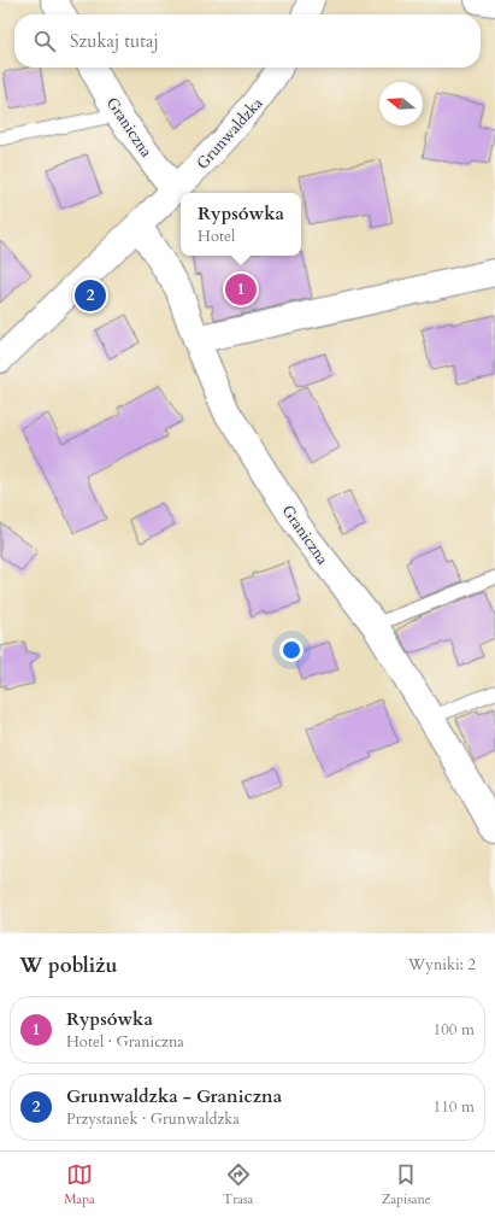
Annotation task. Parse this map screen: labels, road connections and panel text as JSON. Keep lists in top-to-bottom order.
{
  "streets": {
    "street": ["Graniczna", "Grunwaldzka"]
  },
  "crossings": [
    ["Graniczna", "Grunwaldzka"]
  ],
  "north": "left",
  "page": {
    "search": "Szukaj tutaj",
    "popup": ["Rypsówka", "Hotel"],
    "pins": ["1", "2"],
    "heading": ["W pobliżu", "Wyniki: 2"],
    "list": [
      {
        "mark": "1",
        "name": "Rypsówka",
        "note": "Hotel · Graniczna",
        "value": "100 m"
      },
      {
        "mark": "2",
        "name": "Grunwaldzka - Graniczna",
        "note": "Przystanek · Grunwaldzka",
        "value": "110 m"
      }
    ],
    "nav": ["Mapa", "Trasa", "Zapisane"]
  }
}
